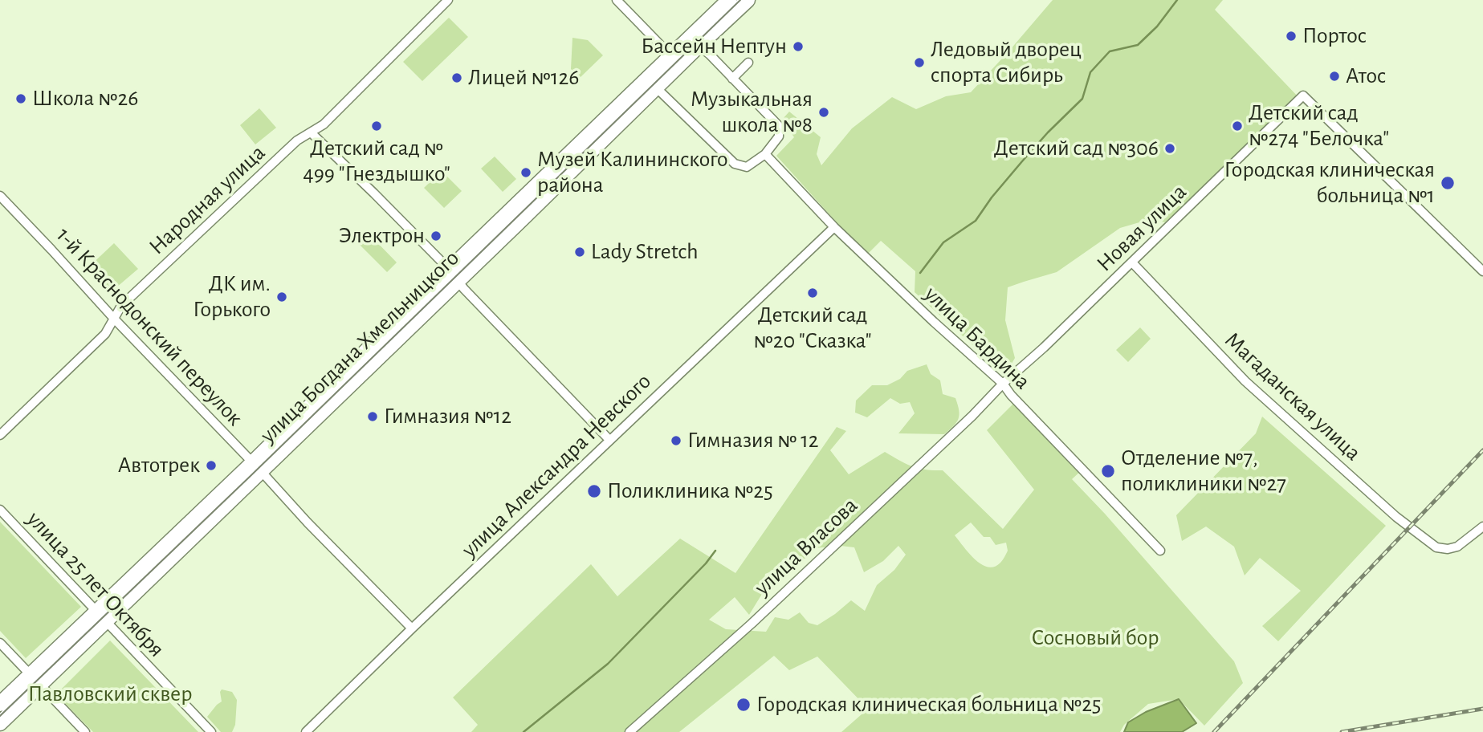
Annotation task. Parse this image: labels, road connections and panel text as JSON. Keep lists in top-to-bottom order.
{
  "streets": {
    "highway": ["улица Богдана Хмельницкого"],
    "street": [
      "Народная улица",
      "Новая улица",
      "1-й Краснодонский переулок",
      "улица Бардина",
      "Магаданская улица",
      "улица Александра Невского",
      "улица Власова",
      "улица 25 лет Октября"
    ]
  },
  "crossings": [
    ["Народная улица", "1-й Краснодонский переулок"],
    ["Новая улица", "улица Бардина"],
    ["Новая улица", "Магаданская улица"],
    ["Новая улица", "улица Власова"],
    ["1-й Краснодонский переулок", "улица Богдана Хмельницкого"],
    ["1-й Краснодонский переулок", "улица Александра Невского"],
    ["улица Бардина", "улица Александра Невского"],
    ["улица Бардина", "улица Власова"],
    ["улица Богдана Хмельницкого", "улица 25 лет Октября"]
  ],
  "parks": ["Сосновый бор", "Павловский сквер"],
  "places": [
    "Портос",
    "Бассейн Нептун",
    "Ледовый дворец спорта Сибирь",
    "Атос",
    "Лицей №126",
    "Школа №26",
    "Музыкальная школа №8",
    "Детский сад № 499 \"Гнездышко\"",
    "Детский сад №274 \"Белочка\"",
    "Детский сад №306",
    "Музей Калининского района",
    "Городская клиническая больница №1",
    "Электрон",
    "Lady Stretch",
    "Детский сад №20 \"Сказка\"",
    "ДК им. Горького",
    "Гимназия №12",
    "Гимназия № 12",
    "Автотрек",
    "Отделение №7, поликлиники №27",
    "Поликлиника №25",
    "Городская клиническая больница №25"
  ]
}
